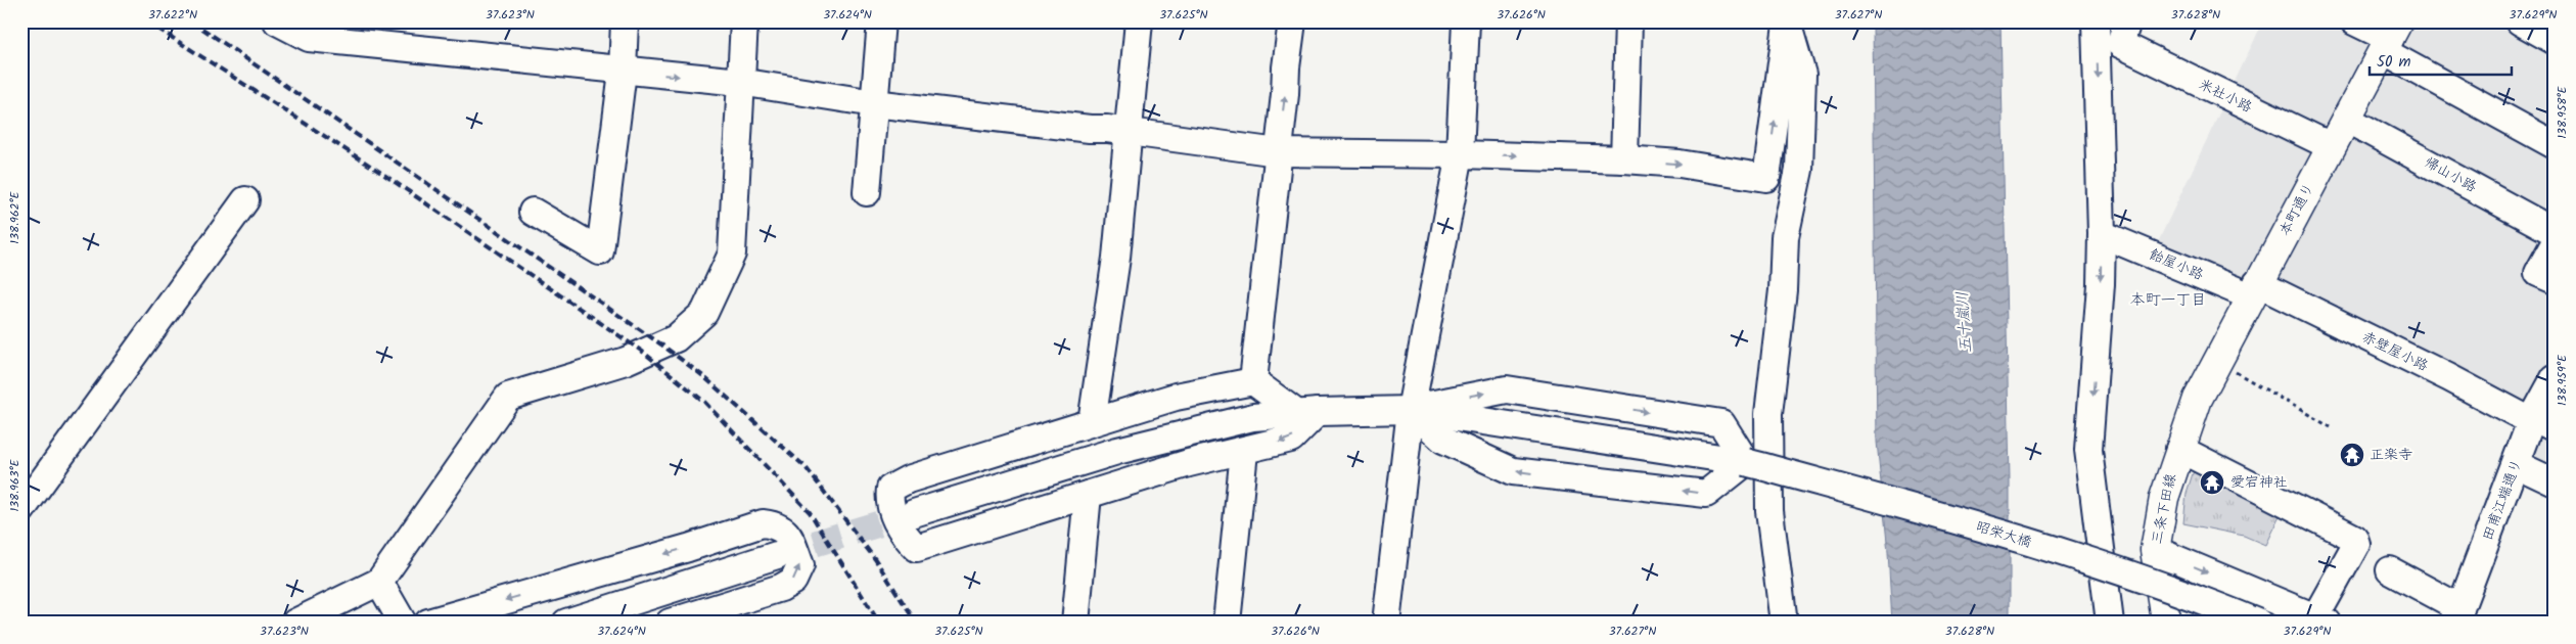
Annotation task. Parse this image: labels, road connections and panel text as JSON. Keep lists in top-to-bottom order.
{
  "streets": {
    "main road": ["本町通り", "三条下田線"],
    "street": [
      "米社小路",
      "帰山小路",
      "飴屋小路",
      "赤壁屋小路",
      "田甫江端通り",
      "昭栄大橋"
    ]
  },
  "crossings": [
    ["米社小路", "本町通り"],
    ["帰山小路", "本町通り"],
    ["本町通り", "飴屋小路"],
    ["本町通り", "赤壁屋小路"],
    ["本町通り", "三条下田線"],
    ["飴屋小路", "赤壁屋小路"],
    ["赤壁屋小路", "田甫江端通り"]
  ],
  "districts": ["本町一丁目"],
  "water": ["五十嵐川"],
  "places": {
    "temple": ["正楽寺", "愛宕神社"]
  },
  "scale_bar": "50 m",
  "coordinates": [
    "37.622°N",
    "37.623°N",
    "37.624°N",
    "37.625°N",
    "37.626°N",
    "37.627°N",
    "37.628°N",
    "37.629°N",
    "138.958°E",
    "138.962°E",
    "138.959°E",
    "138.963°E"
  ]
}
